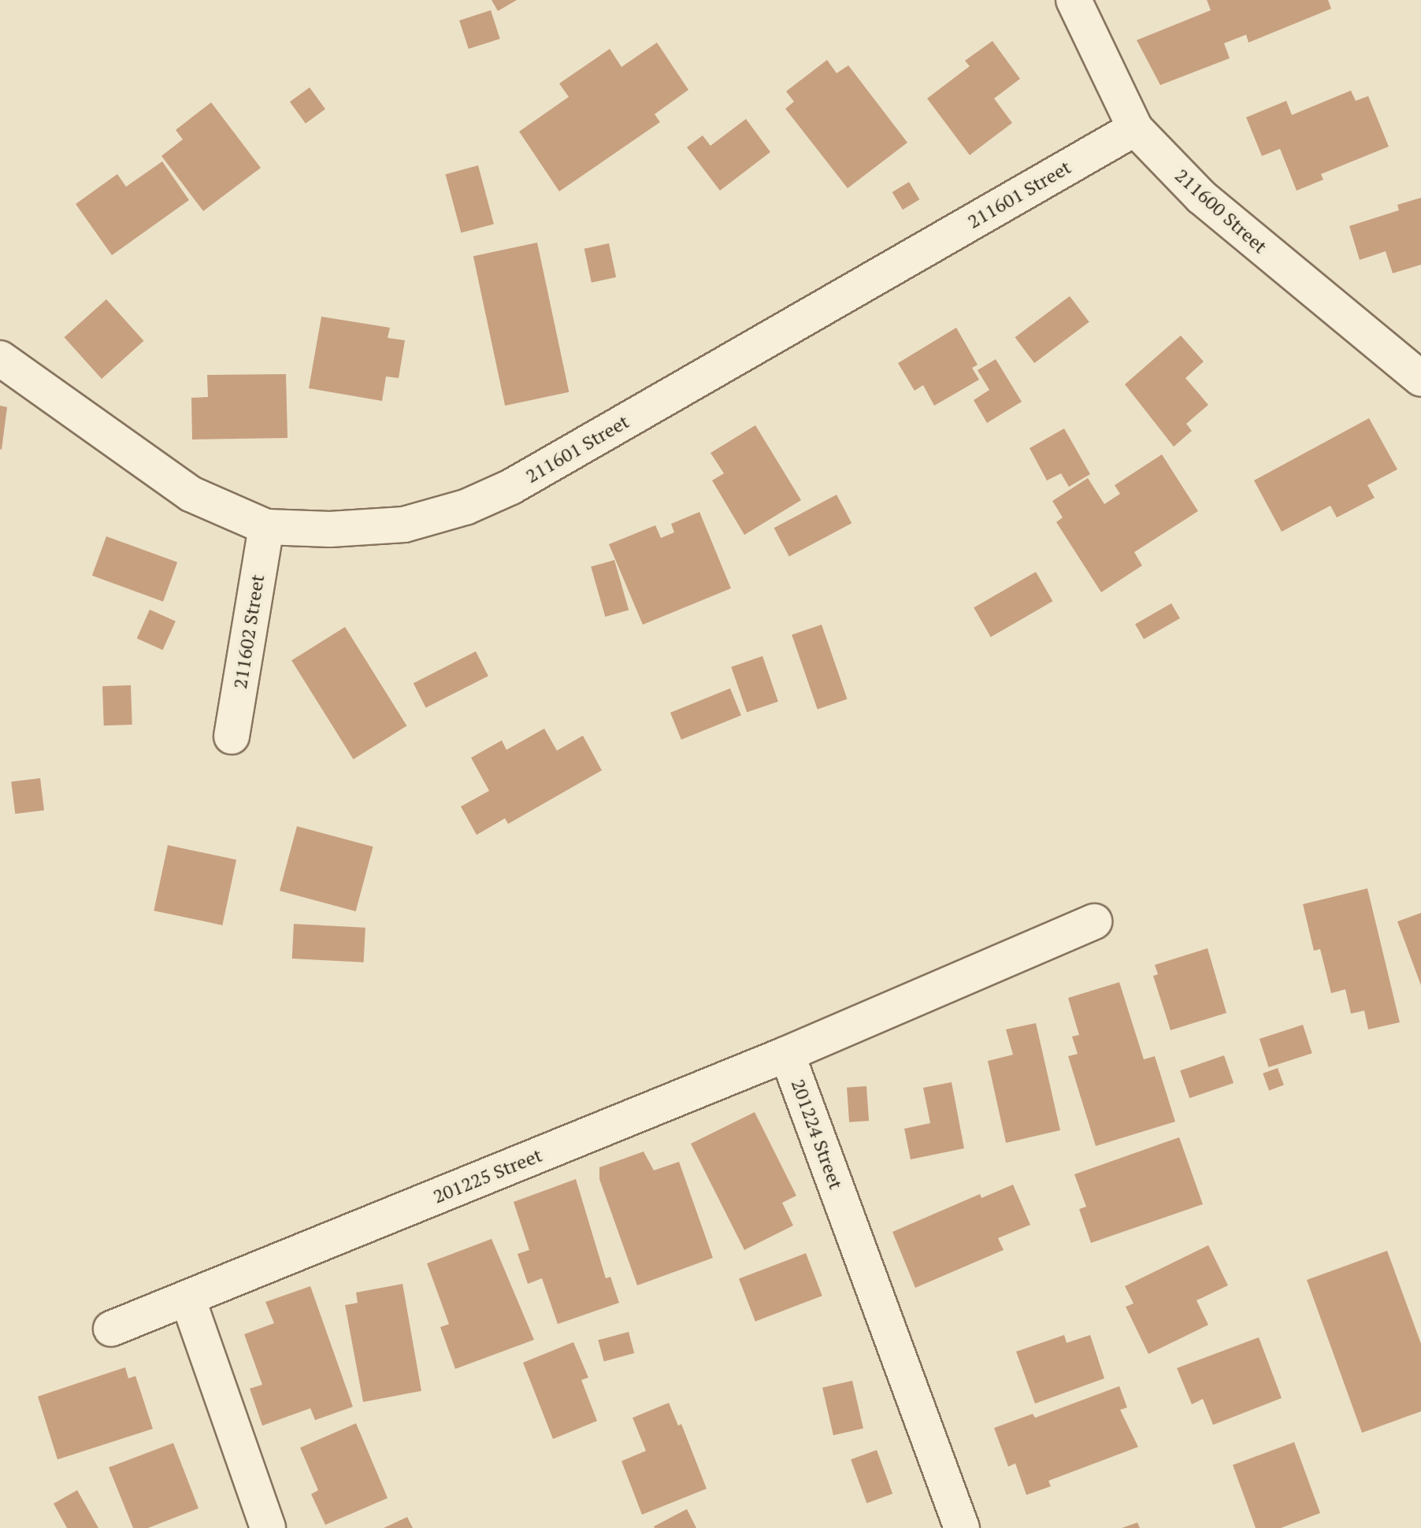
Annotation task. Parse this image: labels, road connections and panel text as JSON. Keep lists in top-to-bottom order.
{
  "streets": {
    "street": [
      "211601 Street",
      "211600 Street",
      "211602 Street",
      "201224 Street",
      "201225 Street"
    ]
  },
  "crossings": [
    ["211601 Street", "211600 Street"],
    ["211601 Street", "211602 Street"],
    ["201224 Street", "201225 Street"]
  ]
}
